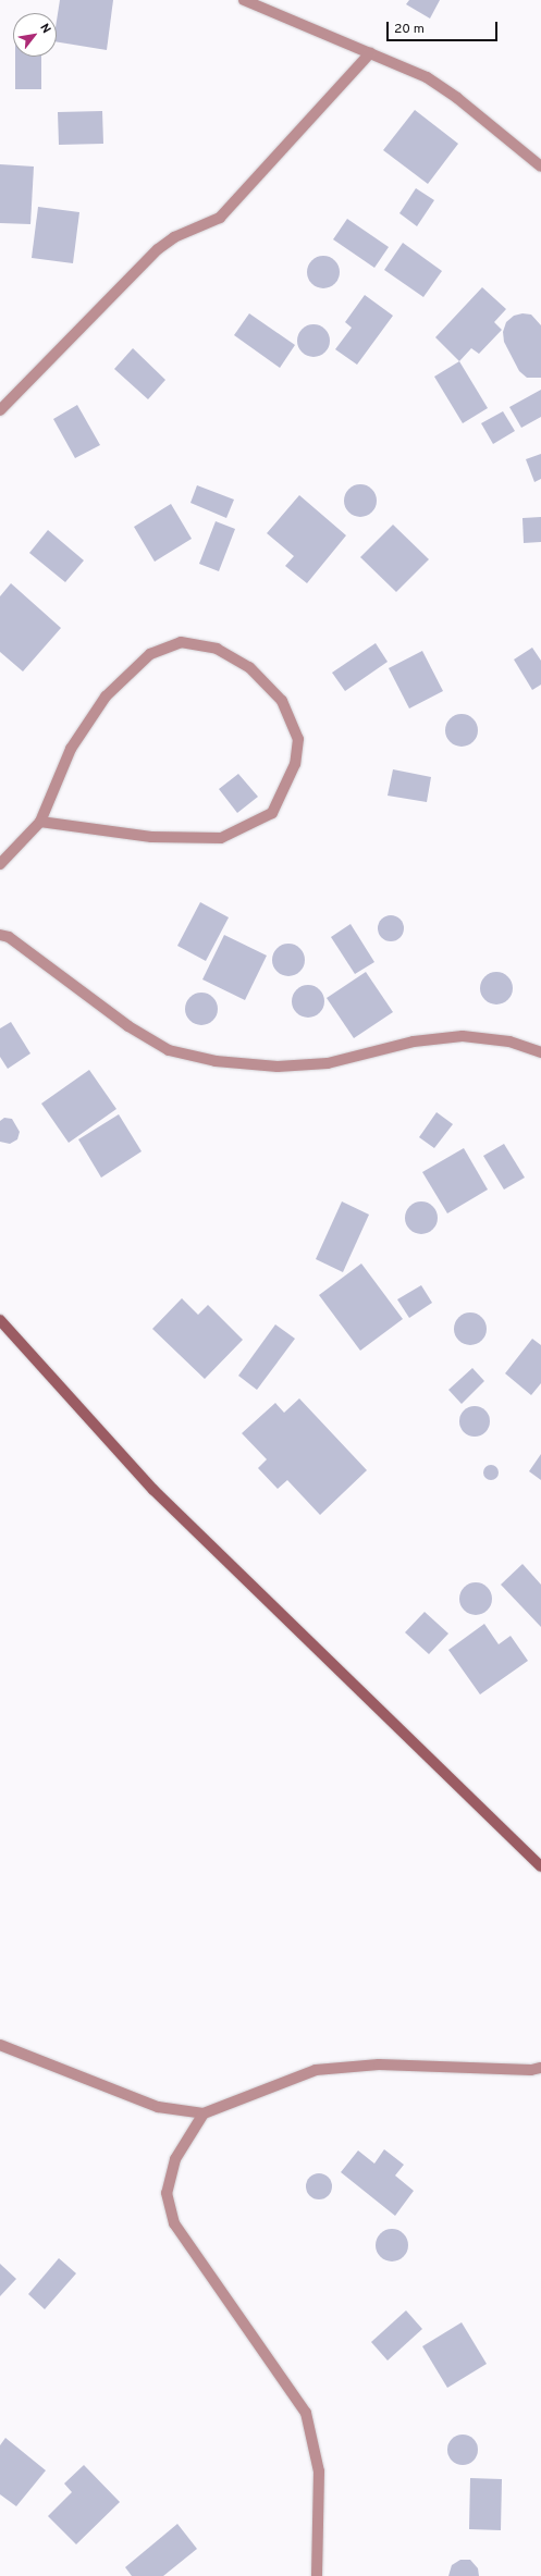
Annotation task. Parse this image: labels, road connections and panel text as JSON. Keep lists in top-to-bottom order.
{
  "scale_bar": "20 m",
  "north": "top right"
}
